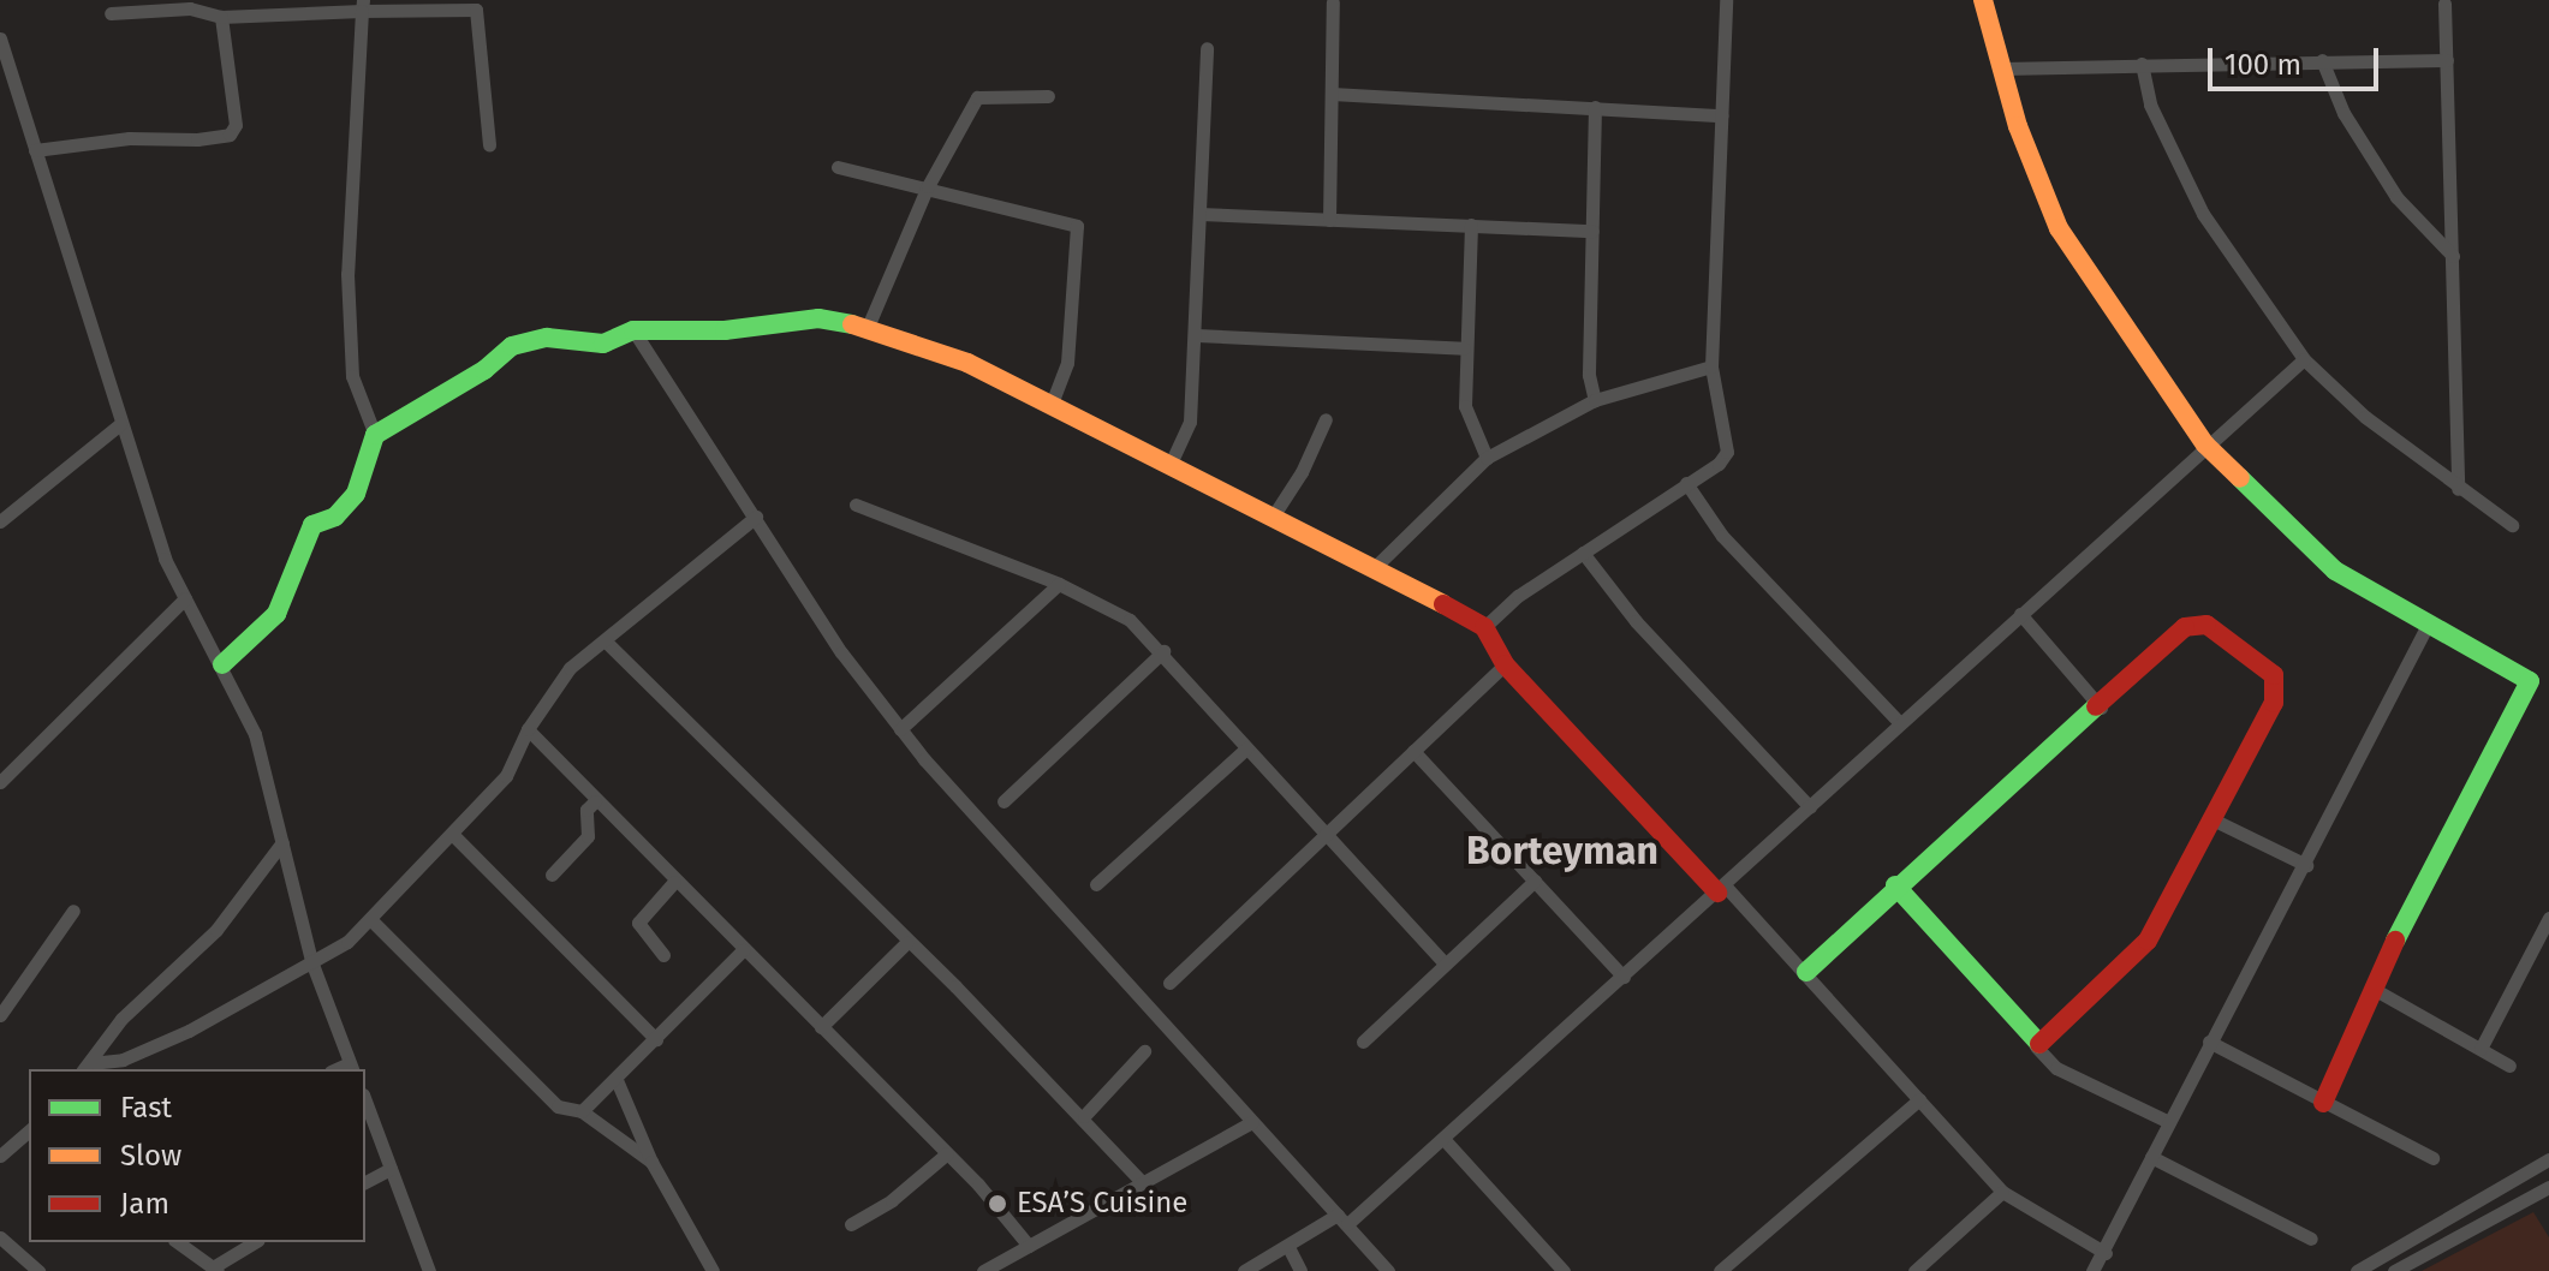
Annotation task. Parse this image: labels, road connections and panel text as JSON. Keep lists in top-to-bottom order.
{
  "districts": ["Borteyman"],
  "places": ["ESA’S Cuisine"],
  "legend": ["Fast", "Slow", "Jam"],
  "scale_bar": "100 m"
}
